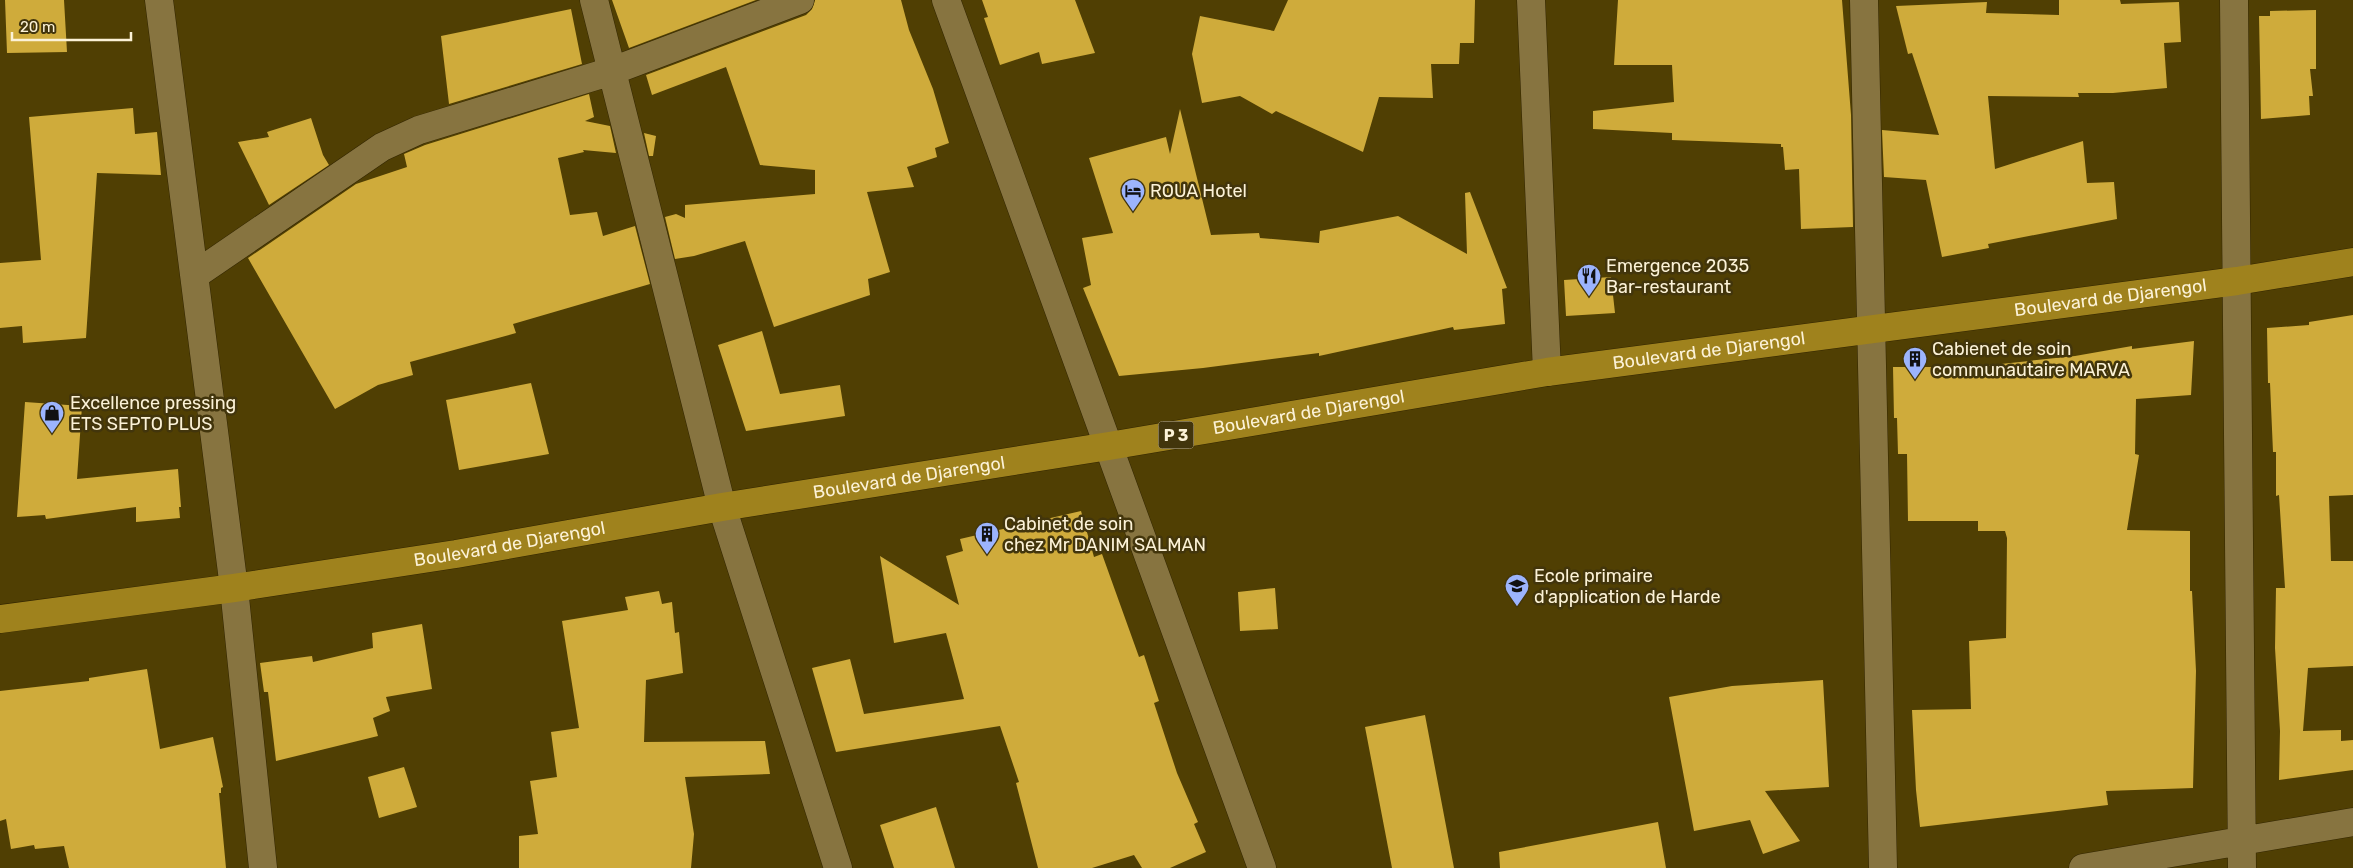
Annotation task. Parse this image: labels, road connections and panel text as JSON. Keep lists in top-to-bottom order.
{
  "streets": {
    "main road": ["Boulevard de Djarengol", "P 3"]
  },
  "places": {
    "hotel": ["ROUA Hotel"],
    "restaurant": ["Emergence 2035 Bar-restaurant"],
    "building": ["Cabienet de soin communautaire MARVA", "Cabinet de soin chez Mr DANIM SALMAN"],
    "shop": ["Excellence pressing ETS SEPTO PLUS"],
    "school or university": ["Ecole primaire d'application de Harde"]
  },
  "scale_bar": "20 m"
}
